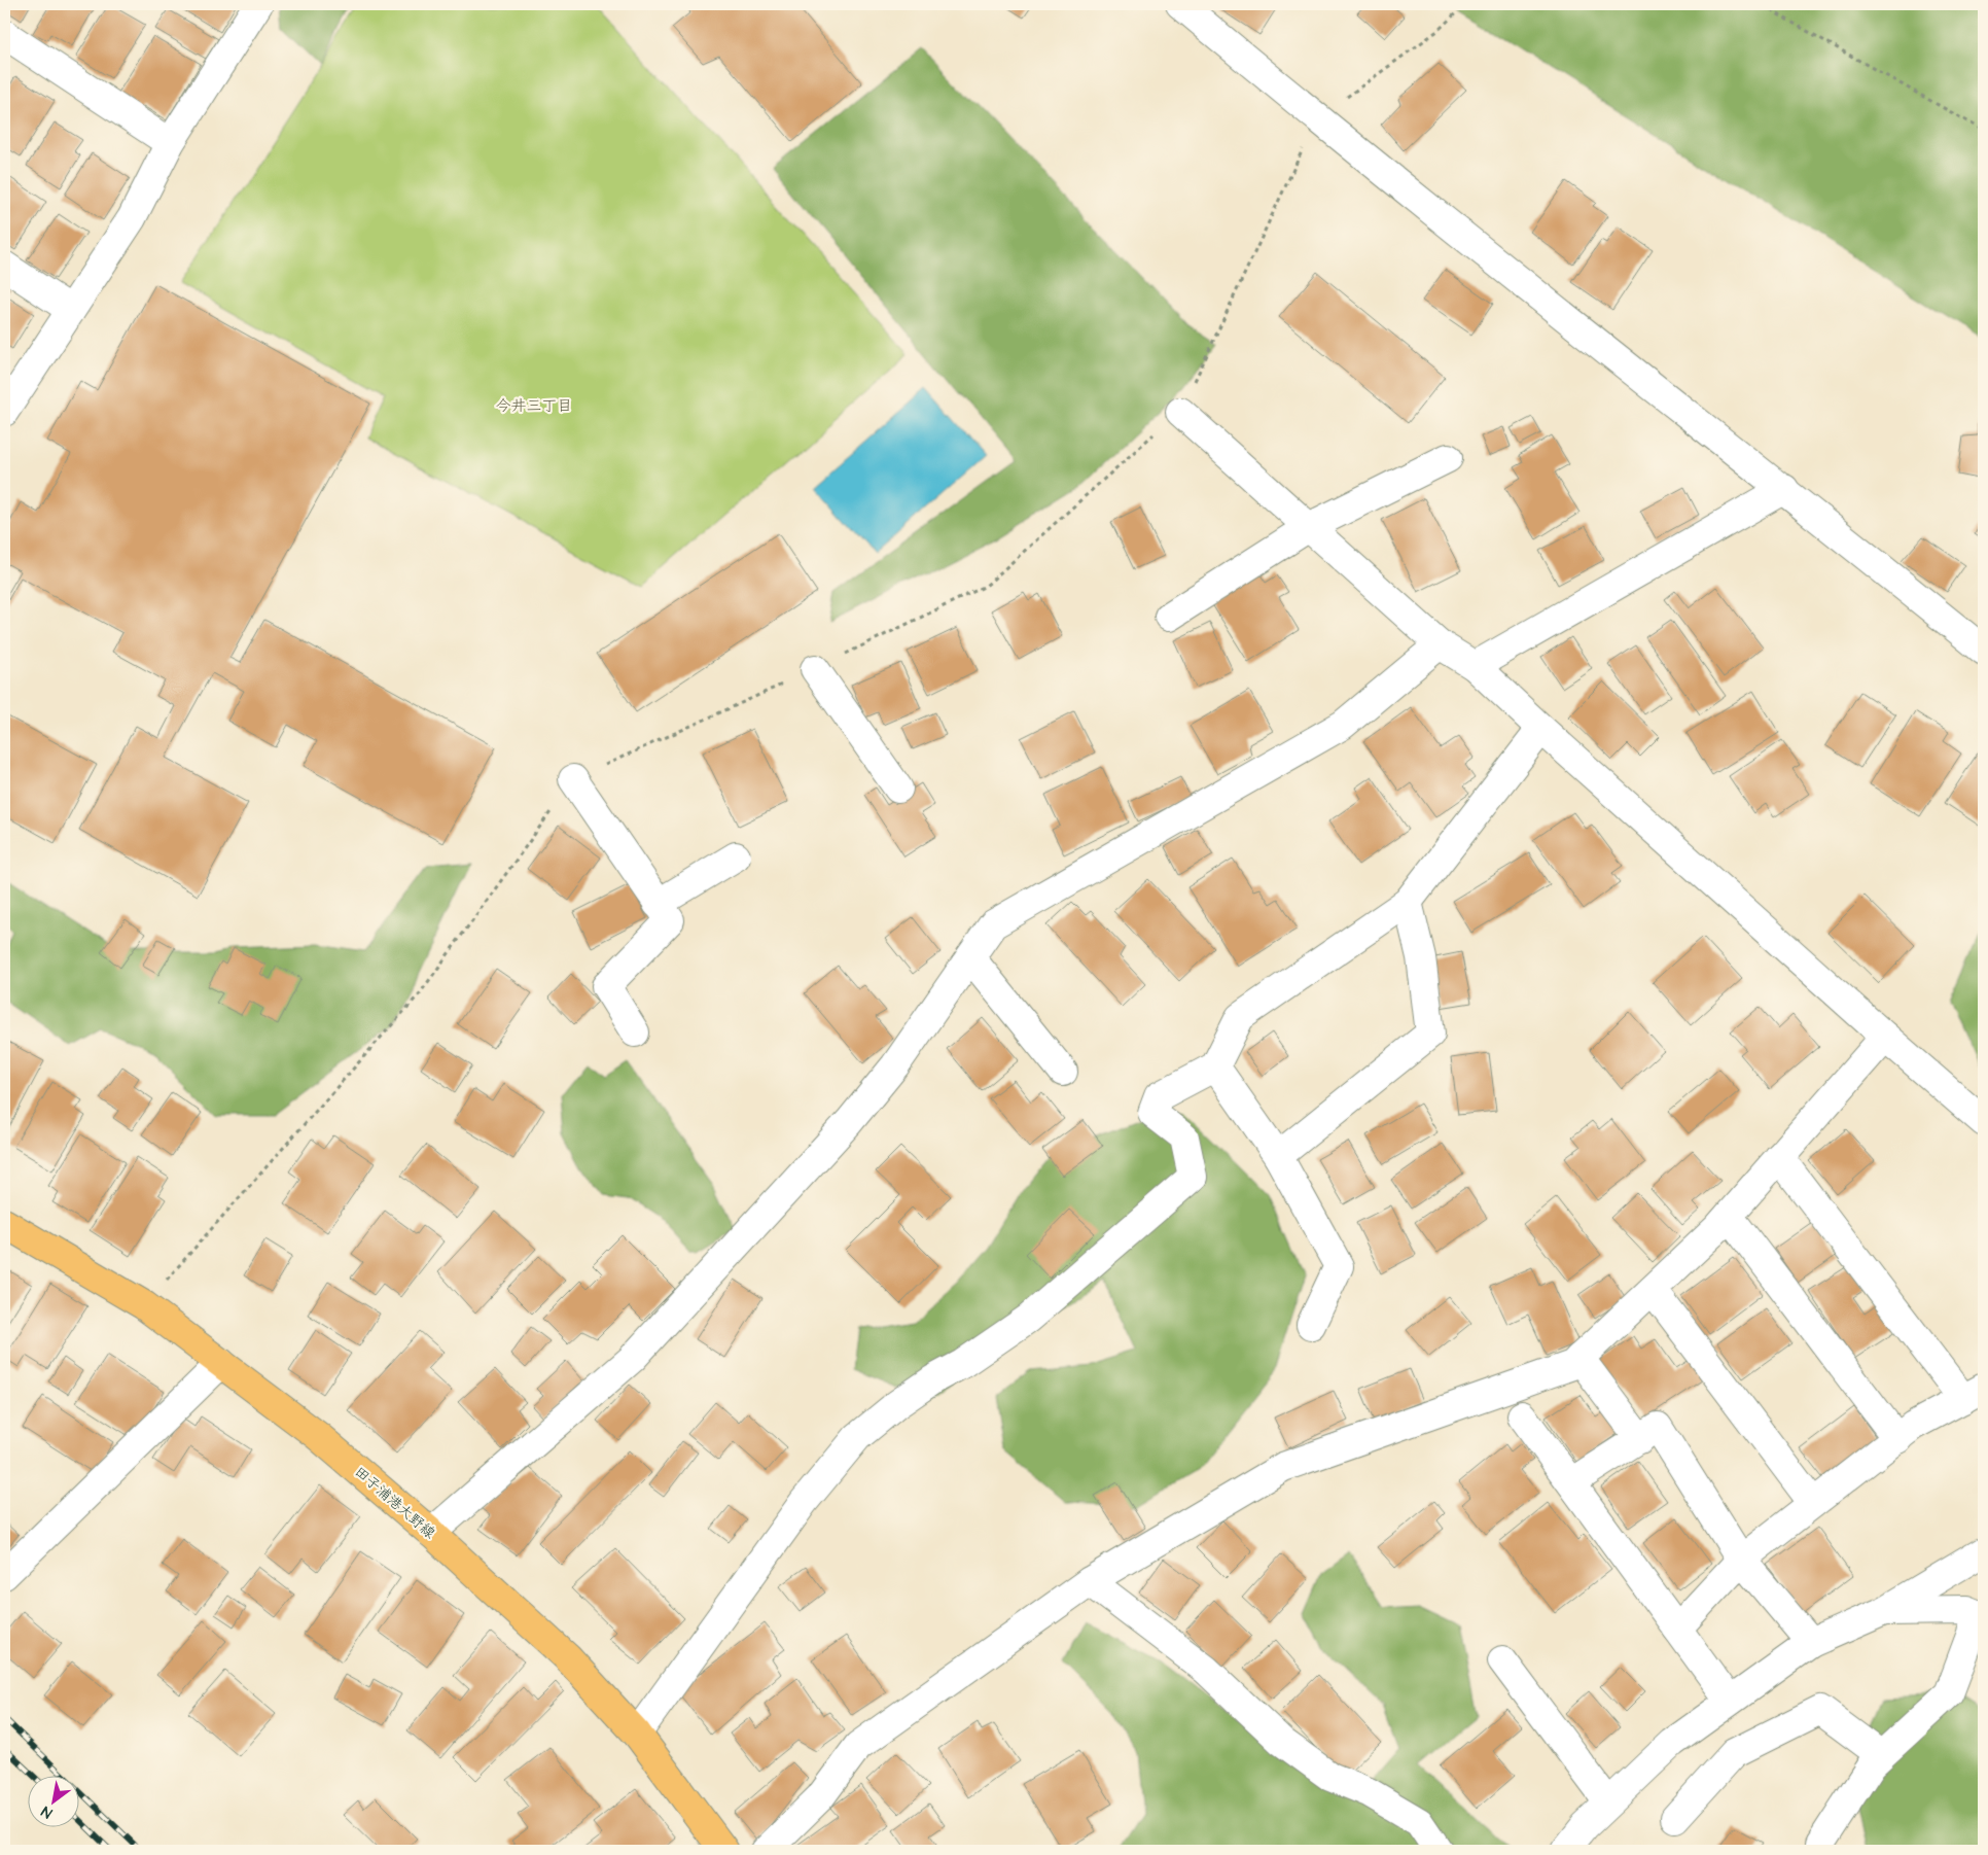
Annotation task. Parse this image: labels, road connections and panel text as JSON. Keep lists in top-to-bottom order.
{
  "streets": {
    "main road": ["田子浦港大野線"]
  },
  "districts": ["今井三丁目"],
  "north": "bottom left"
}
